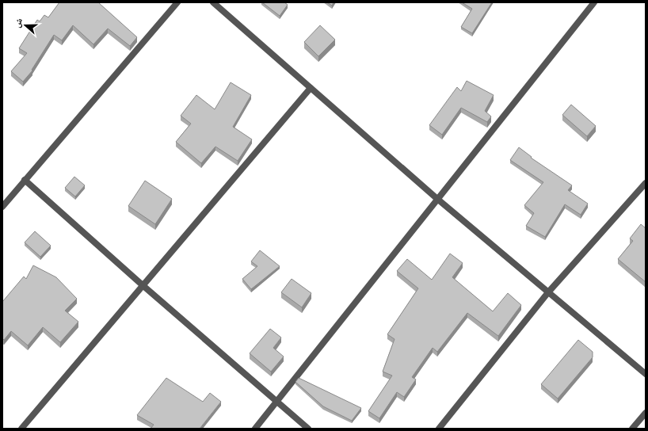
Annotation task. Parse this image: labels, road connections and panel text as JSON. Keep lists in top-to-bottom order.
{
  "north": "left"
}
